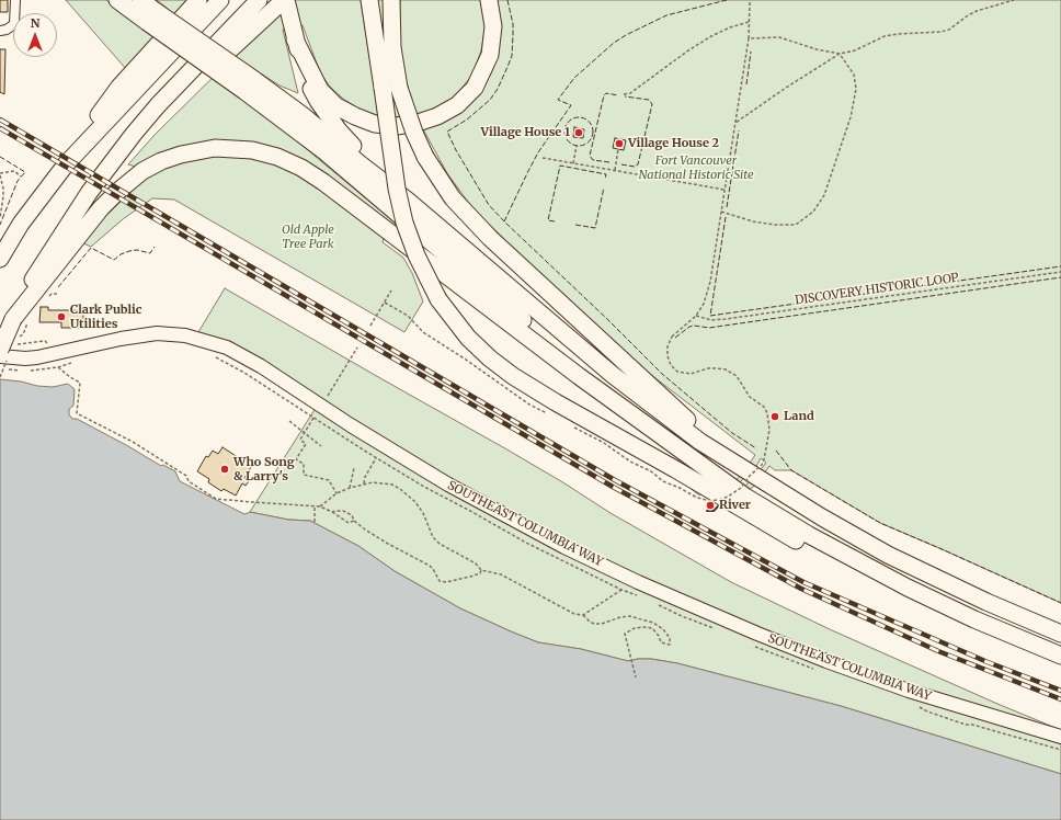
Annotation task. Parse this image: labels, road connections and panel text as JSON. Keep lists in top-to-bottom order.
{
  "streets": {
    "street": ["SOUTHEAST COLUMBIA WAY"],
    "path": ["DISCOVERY HISTORIC LOOP"]
  },
  "parks": ["Fort Vancouver National Historic Site", "Old Apple Tree Park"],
  "places": [
    "Village House 1",
    "Village House 2",
    "Clark Public Utilities",
    "Land",
    "Who Song & Larry's",
    "River"
  ],
  "north": "top"
}
